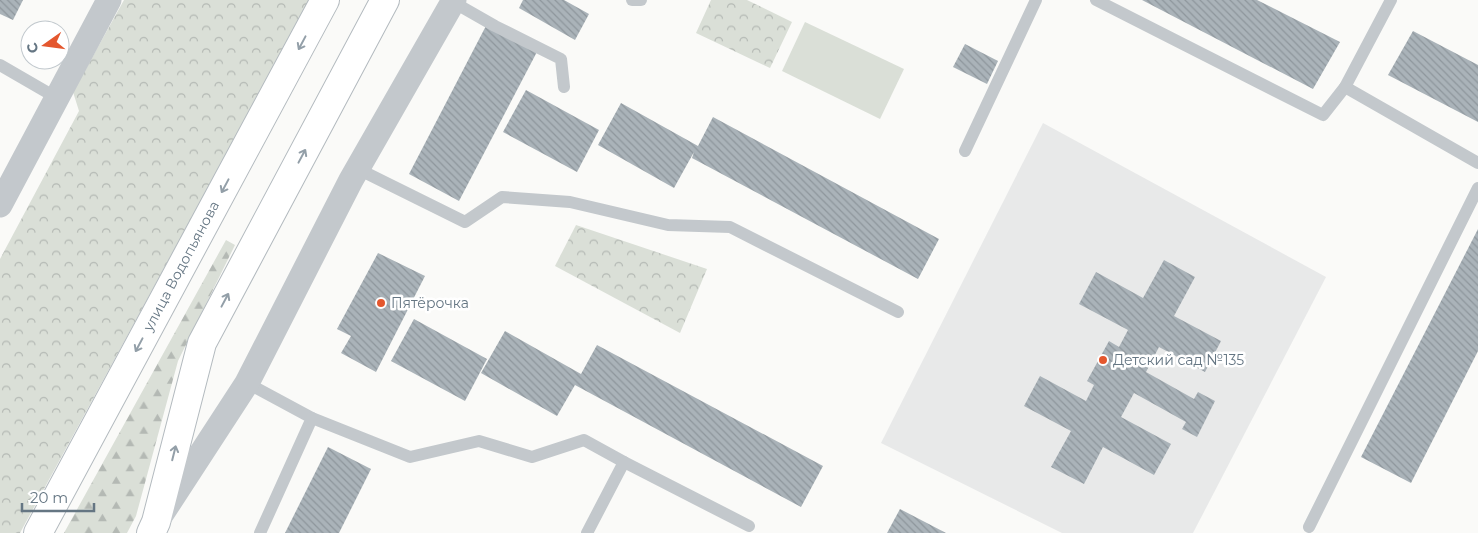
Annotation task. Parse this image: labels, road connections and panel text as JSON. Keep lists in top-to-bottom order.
{
  "streets": {
    "main road": ["улица Водопьянова"]
  },
  "places": ["Пятёрочка", "Детский сад №135"],
  "scale_bar": "20 m",
  "north": "left"
}
